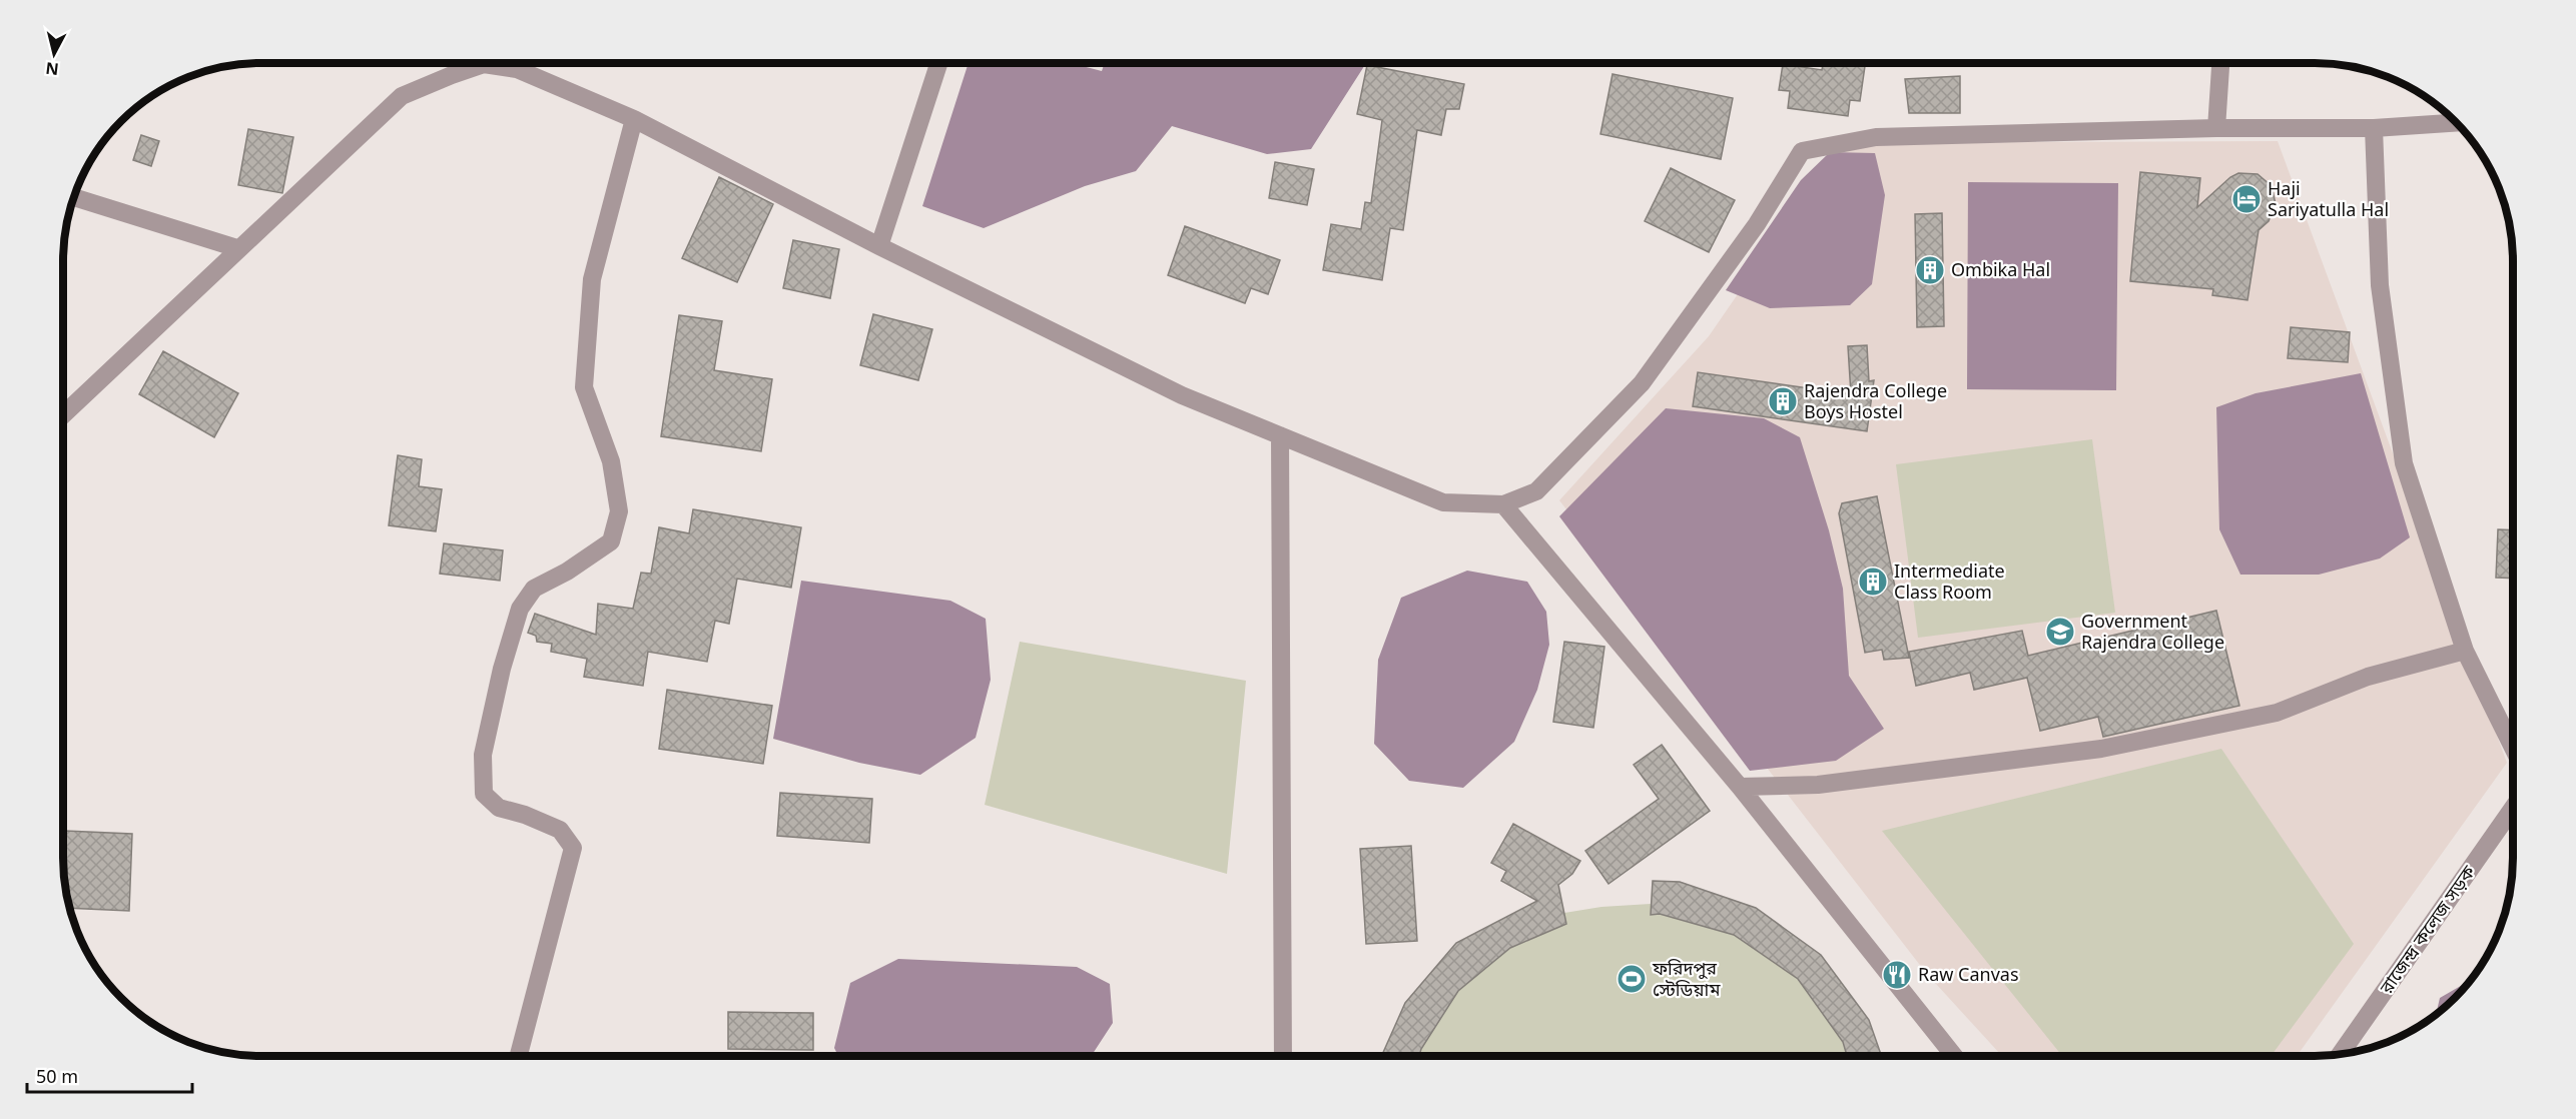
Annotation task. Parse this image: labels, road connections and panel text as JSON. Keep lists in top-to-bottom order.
{
  "streets": {
    "street": ["রাজেন্দ্র কলেজ সড়ক"]
  },
  "places": {
    "hotel": ["Haji Sariyatulla Hal"],
    "building": ["Ombika Hal", "Rajendra College Boys Hostel", "Intermediate Class Room"],
    "school or university": ["Government Rajendra College"],
    "restaurant": ["Raw Canvas"],
    "sports": ["ফরিদপুর স্টেডিয়াম"]
  },
  "scale_bar": "50 m",
  "north": "bottom"
}
